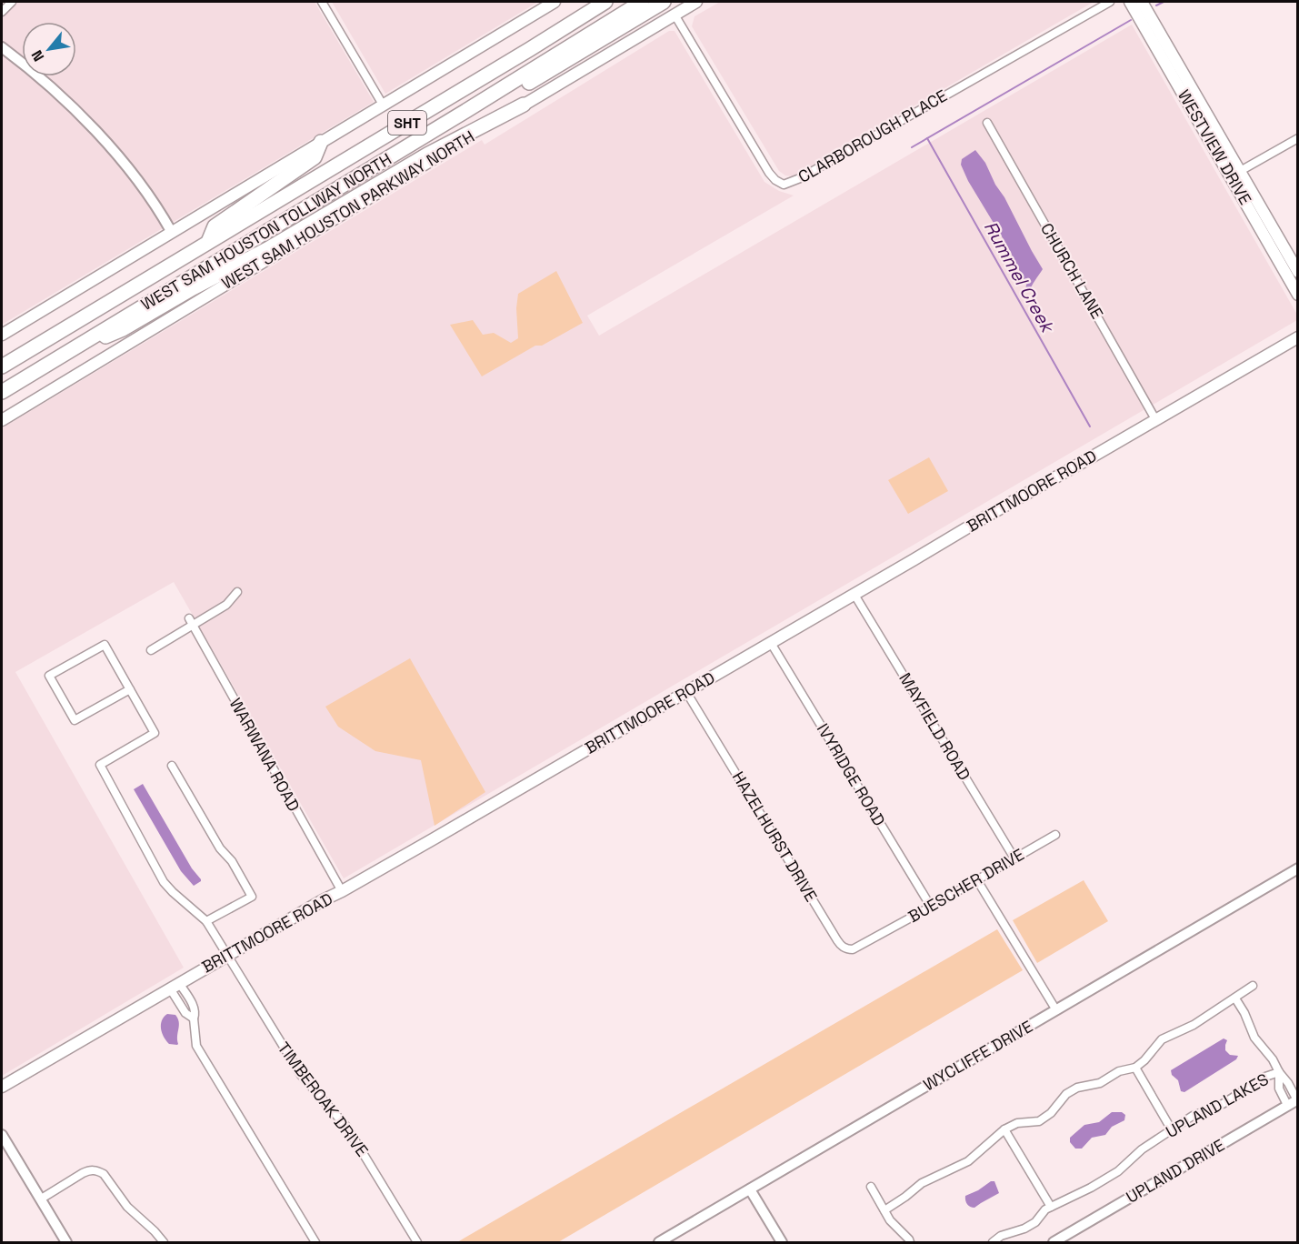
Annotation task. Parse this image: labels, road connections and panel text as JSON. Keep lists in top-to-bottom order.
{
  "streets": {
    "highway": ["SHT", "WEST SAM HOUSTON TOLLWAY NORTH"],
    "main road": ["WESTVIEW DRIVE", "WEST SAM HOUSTON PARKWAY NORTH", "BRITTMOORE ROAD"],
    "street": [
      "CLARBOROUGH PLACE",
      "CHURCH LANE",
      "MAYFIELD ROAD",
      "WARWANA ROAD",
      "IVYRIDGE ROAD",
      "HAZELHURST DRIVE",
      "BUESCHER DRIVE",
      "WYCLIFFE DRIVE",
      "TIMBEROAK DRIVE",
      "UPLAND LAKES",
      "UPLAND DRIVE"
    ]
  },
  "crossings": [
    ["CLARBOROUGH PLACE", "WEST SAM HOUSTON PARKWAY NORTH"],
    ["CHURCH LANE", "BRITTMOORE ROAD"],
    ["BRITTMOORE ROAD", "MAYFIELD ROAD"],
    ["BRITTMOORE ROAD", "WARWANA ROAD"],
    ["BRITTMOORE ROAD", "IVYRIDGE ROAD"],
    ["BRITTMOORE ROAD", "HAZELHURST DRIVE"],
    ["BRITTMOORE ROAD", "TIMBEROAK DRIVE"],
    ["MAYFIELD ROAD", "BUESCHER DRIVE"],
    ["IVYRIDGE ROAD", "BUESCHER DRIVE"],
    ["HAZELHURST DRIVE", "BUESCHER DRIVE"]
  ],
  "water": ["Rummel Creek"],
  "north": "bottom left"
}
